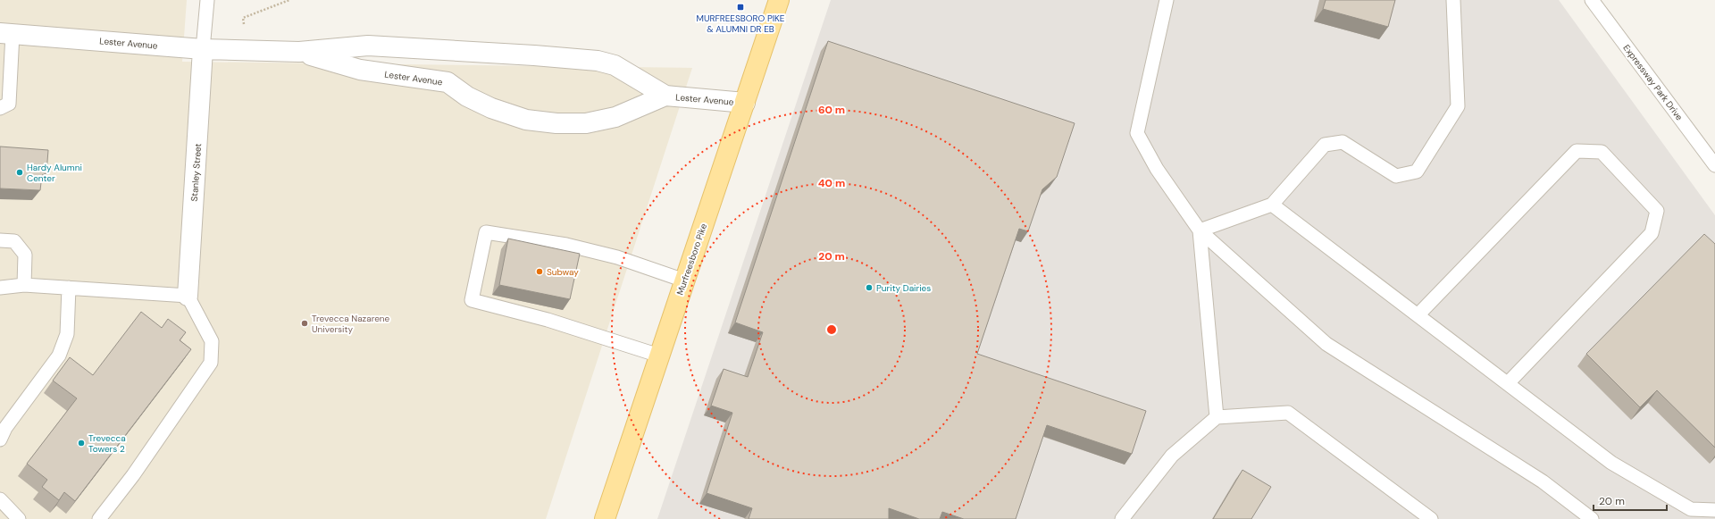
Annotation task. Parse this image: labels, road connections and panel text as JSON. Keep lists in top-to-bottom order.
{
  "streets": {
    "main road": ["Murfreesboro Pike"],
    "street": ["Lester Avenue", "Stanley Street"],
    "lane": ["Expressway Park Drive"]
  },
  "crossings": [
    ["Lester Avenue", "Stanley Street"],
    ["Lester Avenue", "Murfreesboro Pike"]
  ],
  "places": {
    "transit": ["MURFREESBORO PIKE & ALUMNI DR EB"],
    "other": [
      "Hardy Alumni Center",
      "Subway",
      "Purity Dairies",
      "Trevecca Nazarene University",
      "Trevecca Towers 2"
    ]
  },
  "scale_bar": "20 m",
  "rings": ["60 m", "40 m", "20 m"]
}
